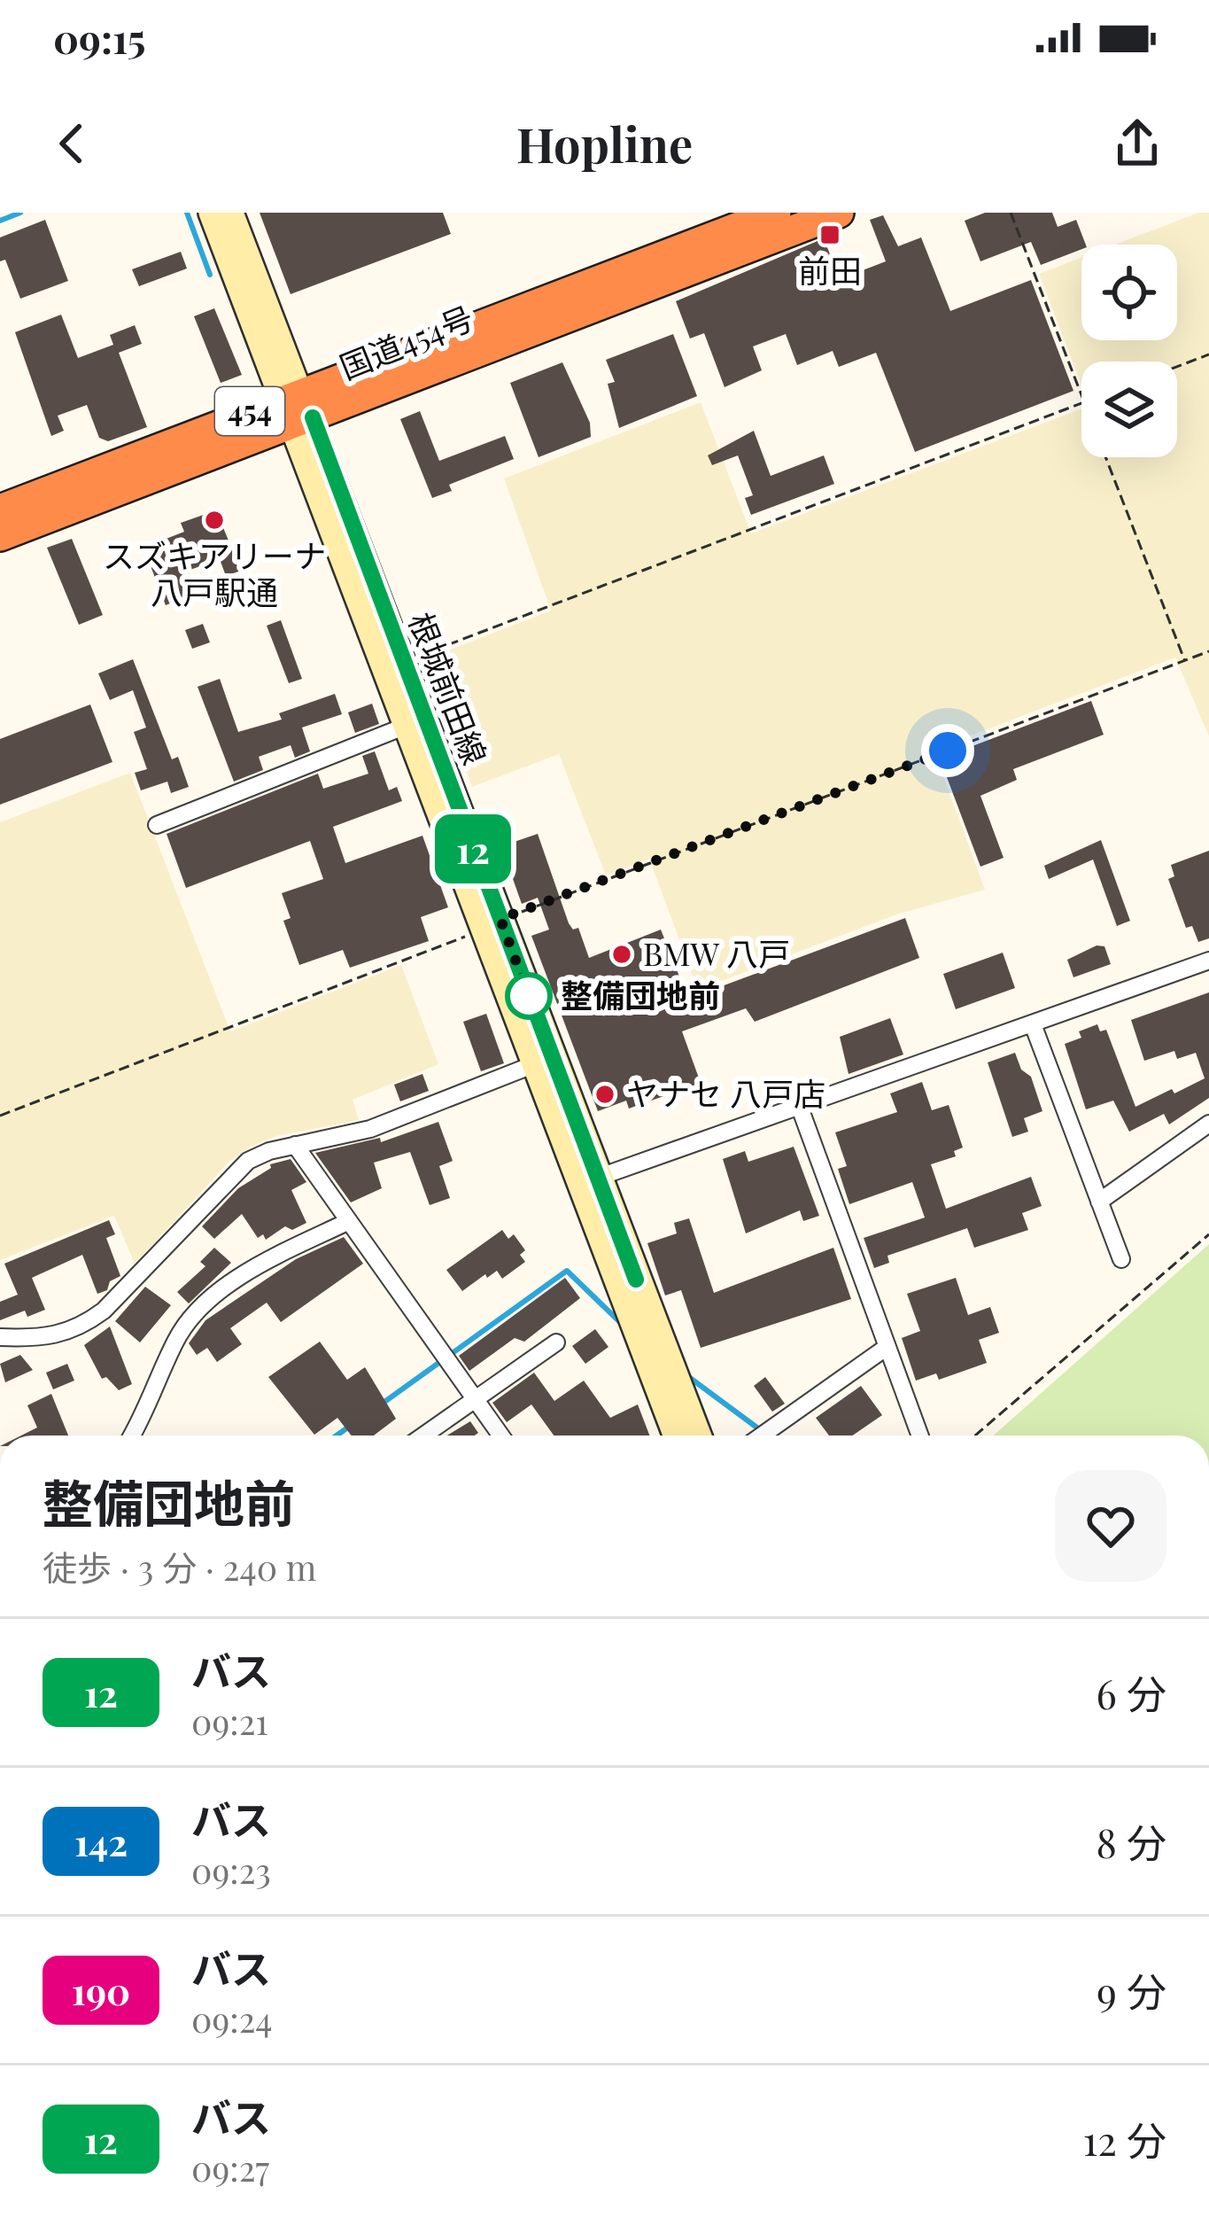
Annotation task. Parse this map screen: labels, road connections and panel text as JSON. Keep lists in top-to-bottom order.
{
  "streets": {
    "highway": ["国道454号", "454"],
    "street": ["根城前田線"]
  },
  "crossings": [
    ["国道454号", "根城前田線"]
  ],
  "places": {
    "transit": ["前田"],
    "other": [
      "スズキアリーナ 八戸駅通",
      "BMW 八戸",
      "整備団地前",
      "ヤナセ 八戸店"
    ]
  },
  "lines": ["bus line 12"],
  "page": {
    "status": "09:15",
    "header": "Hopline",
    "on_map": "12",
    "heading": ["整備団地前", "徒歩 · 3 分 · 240 m"],
    "list": [
      {
        "mark": "12",
        "name": "バス",
        "note": "09:21",
        "value": "6 分"
      },
      {
        "mark": "142",
        "name": "バス",
        "note": "09:23",
        "value": "8 分"
      },
      {
        "mark": "190",
        "name": "バス",
        "note": "09:24",
        "value": "9 分"
      },
      {
        "mark": "12",
        "name": "バス",
        "note": "09:27",
        "value": "12 分"
      }
    ]
  }
}
